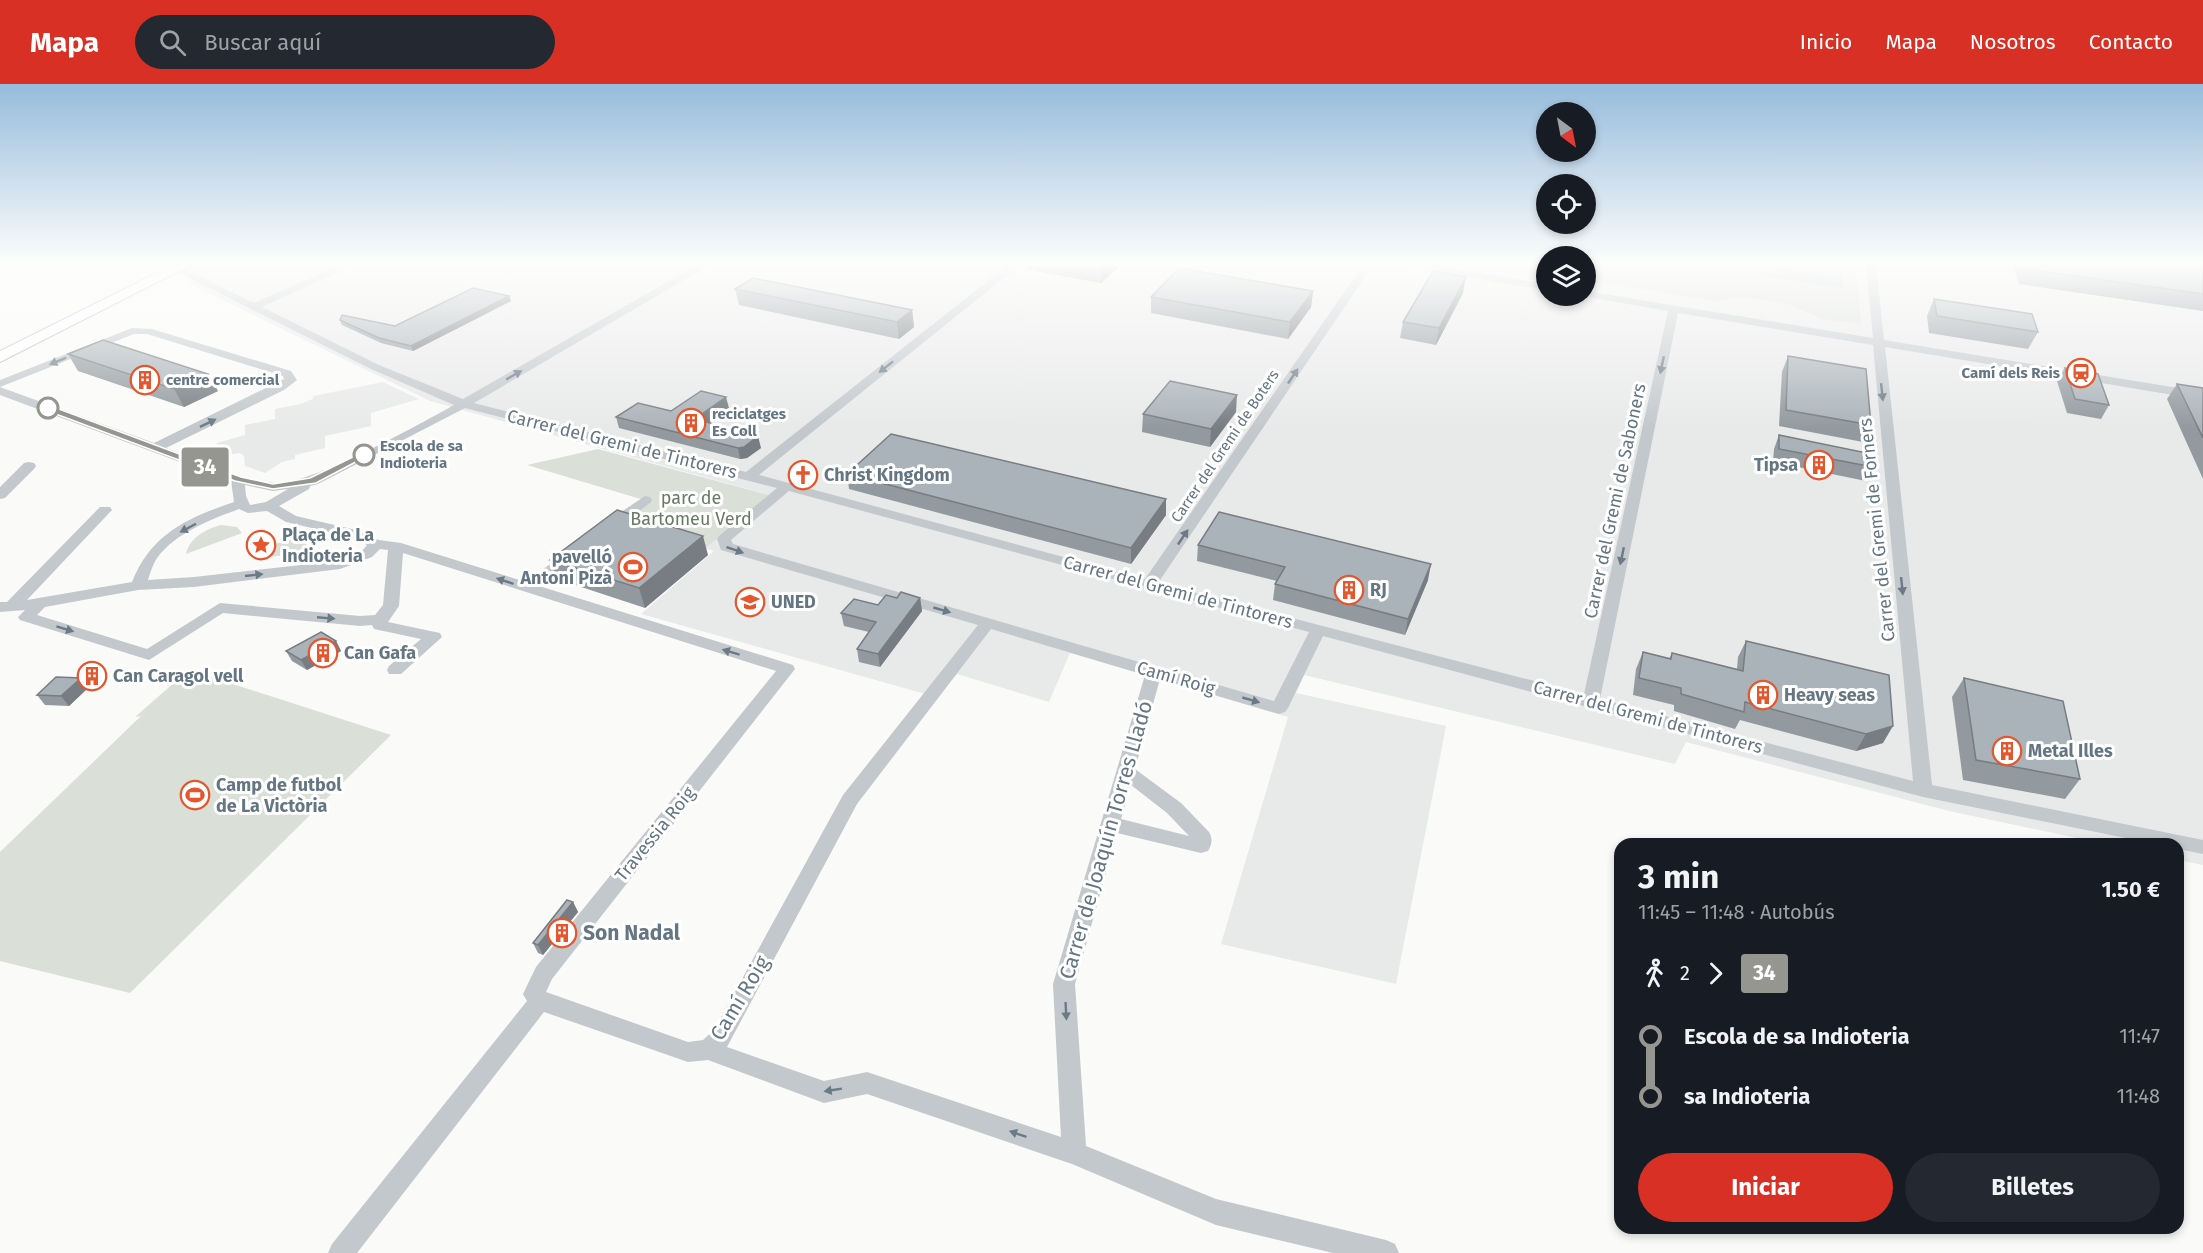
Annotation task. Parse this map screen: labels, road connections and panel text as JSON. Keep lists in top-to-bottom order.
{
  "streets": {
    "street": [
      "Carrer del Gremi de Tintorers",
      "Carrer del Gremi de Boters",
      "Carrer del Gremi de Saboners",
      "Carrer del Gremi de Forners",
      "Camí Roig",
      "Travessia Roig",
      "Carrer de Joaquín Torres Lladó"
    ]
  },
  "crossings": [
    ["Carrer del Gremi de Tintorers", "Carrer del Gremi de Boters"],
    ["Carrer del Gremi de Tintorers", "Carrer del Gremi de Saboners"],
    ["Carrer del Gremi de Tintorers", "Carrer del Gremi de Forners"],
    ["Carrer del Gremi de Tintorers", "Camí Roig"],
    ["Camí Roig", "Travessia Roig"],
    ["Camí Roig", "Carrer de Joaquín Torres Lladó"]
  ],
  "one_way": [
    "Carrer del Gremi de Boters",
    "Carrer del Gremi de Saboners",
    "Carrer del Gremi de Forners",
    "Carrer de Joaquín Torres Lladó"
  ],
  "parks": ["parc de Bartomeu Verd"],
  "places": {
    "station": ["Camí dels Reis"],
    "building": [
      "centre comercial",
      "reciclatges Es Coll",
      "Tipsa",
      "RJ",
      "Can Gafa",
      "Can Caragol vell",
      "Heavy seas",
      "Metal Illes",
      "Son Nadal"
    ],
    "other": ["Escola de sa Indioteria"],
    "church": ["Christ Kingdom"],
    "place": ["Plaça de La Indioteria"],
    "sports": ["pavelló Antoni Pizà", "Camp de futbol de La Victòria"],
    "school or university": ["UNED"]
  },
  "lines": ["bus line 34"],
  "north": "bottom right",
  "page": {
    "header": "Mapa",
    "search": "Buscar aquí",
    "nav": [
      "Inicio",
      "Mapa",
      "Nosotros",
      "Contacto"
    ],
    "on_map": "34",
    "heading": ["3 min", "11:45 – 11:48 · Autobús", "1.50 €"],
    "legs": ["2", "34"],
    "list": [
      {
        "name": "Escola de sa Indioteria",
        "value": "11:47"
      },
      {
        "name": "sa Indioteria",
        "value": "11:48"
      }
    ],
    "buttons": ["Iniciar", "Billetes"]
  }
}
